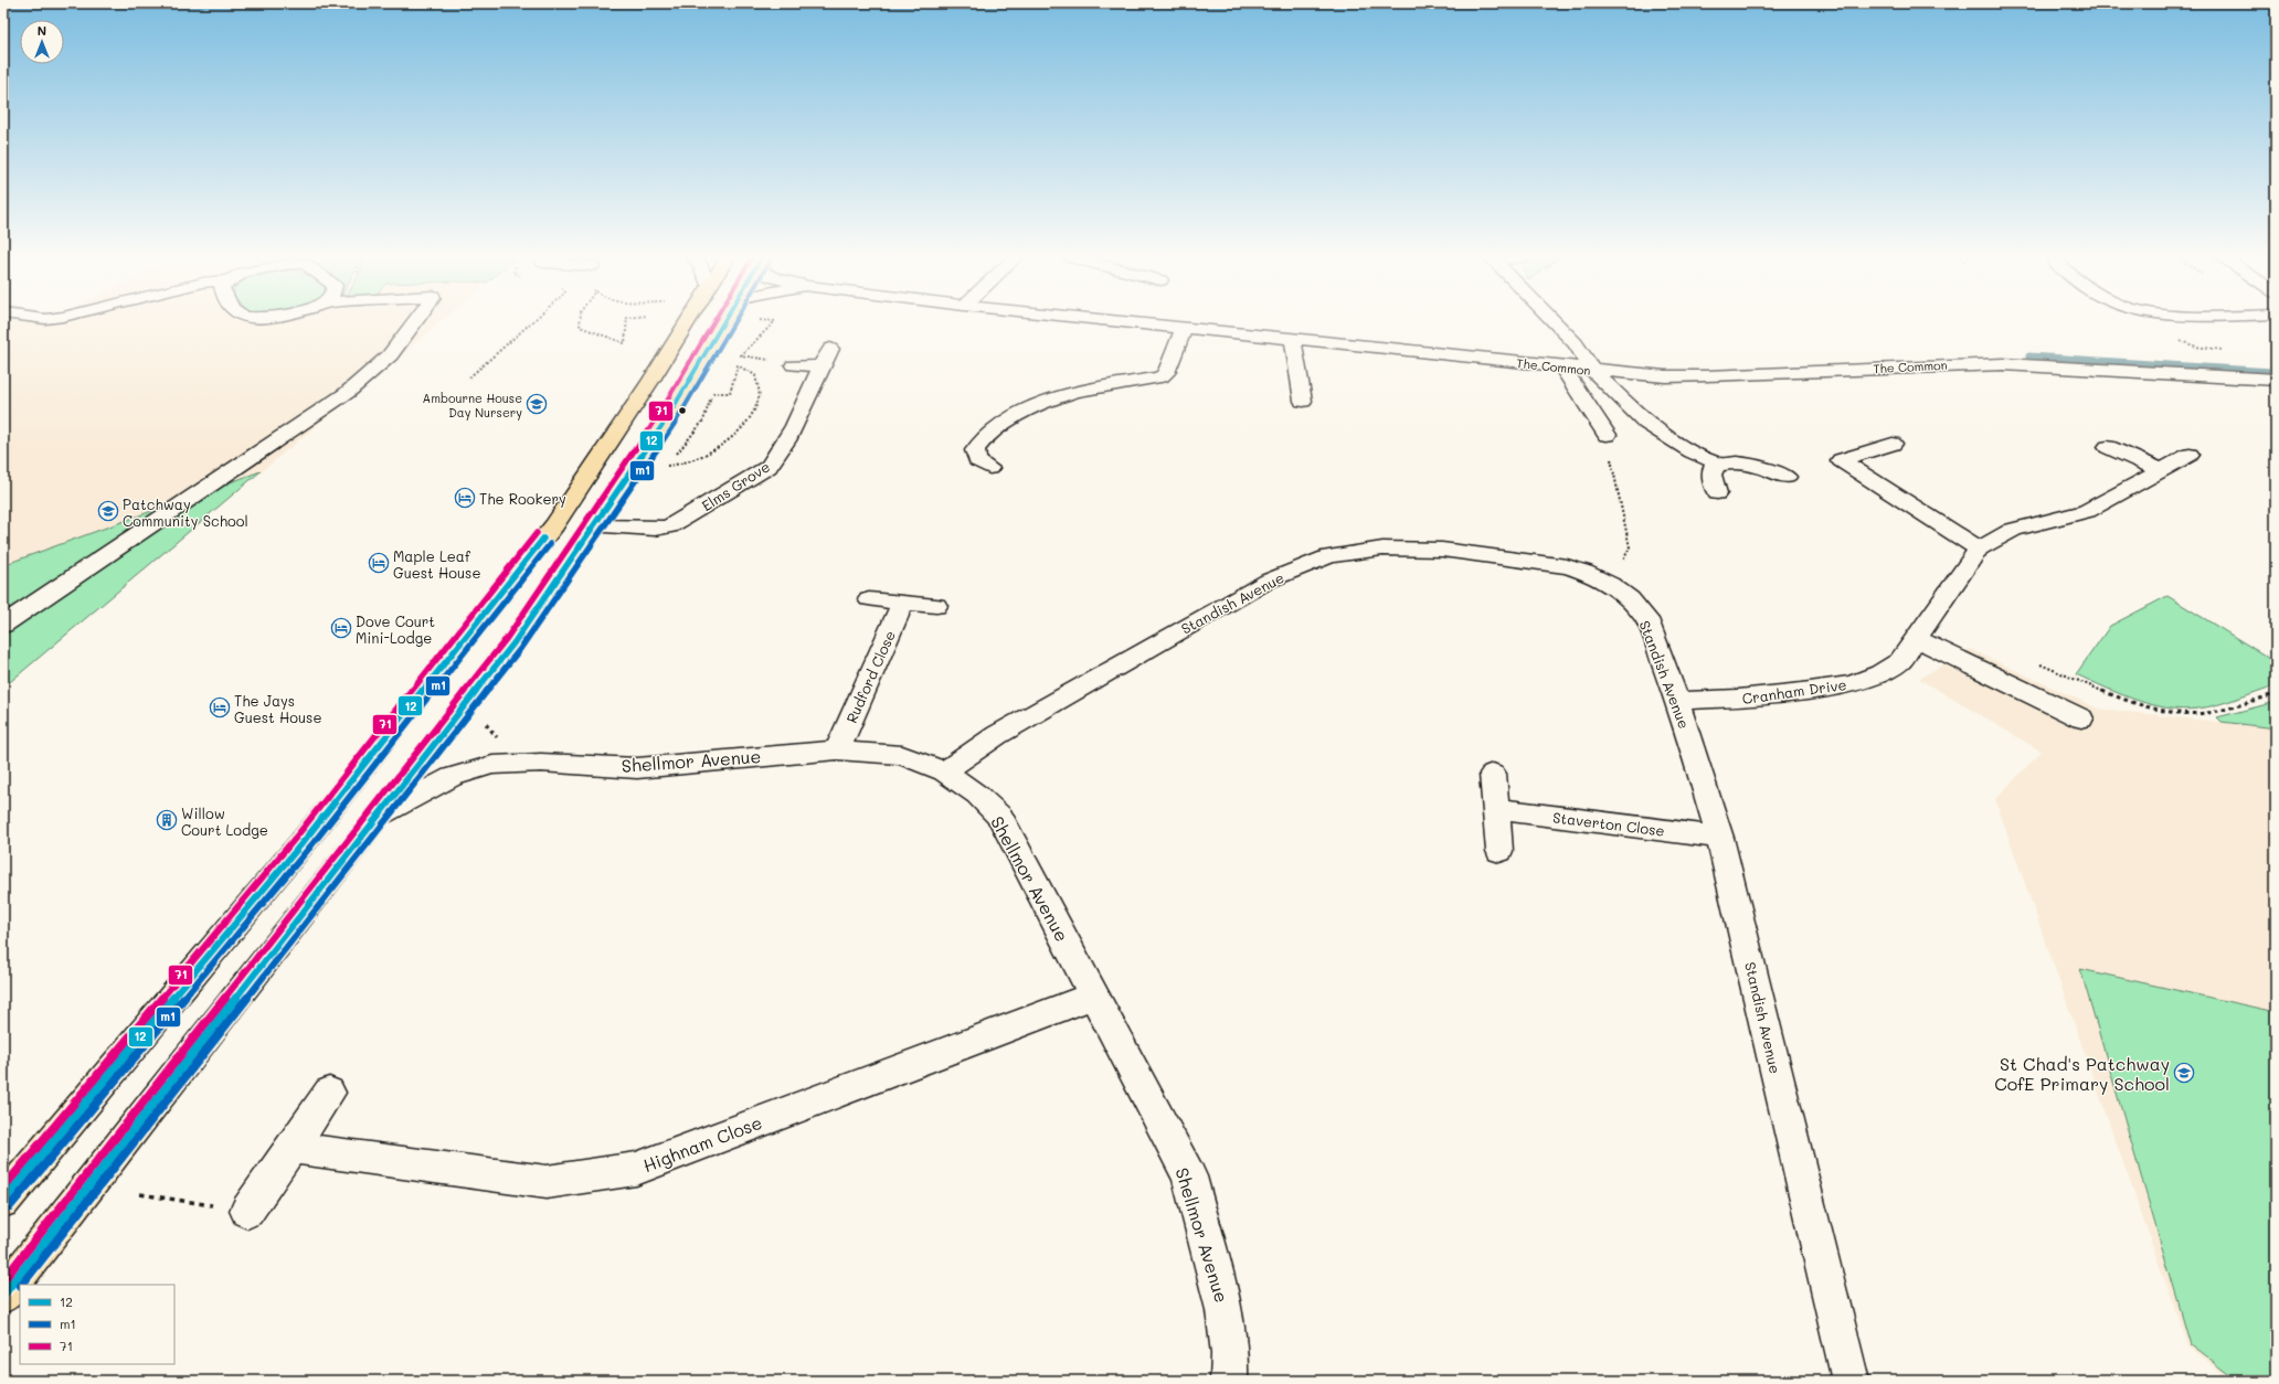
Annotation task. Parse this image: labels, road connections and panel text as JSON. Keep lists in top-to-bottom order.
{
  "streets": {
    "street": [
      "The Common",
      "Elms Grove",
      "Standish Avenue",
      "Rudford Close",
      "Cranham Drive",
      "Shellmor Avenue",
      "Staverton Close",
      "Highnam Close"
    ]
  },
  "crossings": [
    ["Standish Avenue", "Cranham Drive"],
    ["Standish Avenue", "Shellmor Avenue"],
    ["Standish Avenue", "Staverton Close"],
    ["Rudford Close", "Shellmor Avenue"],
    ["Shellmor Avenue", "Highnam Close"]
  ],
  "places": {
    "school or university": ["Ambourne House Day Nursery", "Patchway Community School", "St Chad's Patchway CofE Primary School"],
    "hotel": [
      "The Rookery",
      "Maple Leaf Guest House",
      "Dove Court Mini-Lodge",
      "The Jays Guest House"
    ],
    "building": ["Willow Court Lodge"]
  },
  "lines": ["transit line 12", "transit line m1", "transit line 71"],
  "legend": ["12", "m1", "71"],
  "north": "top"
}
